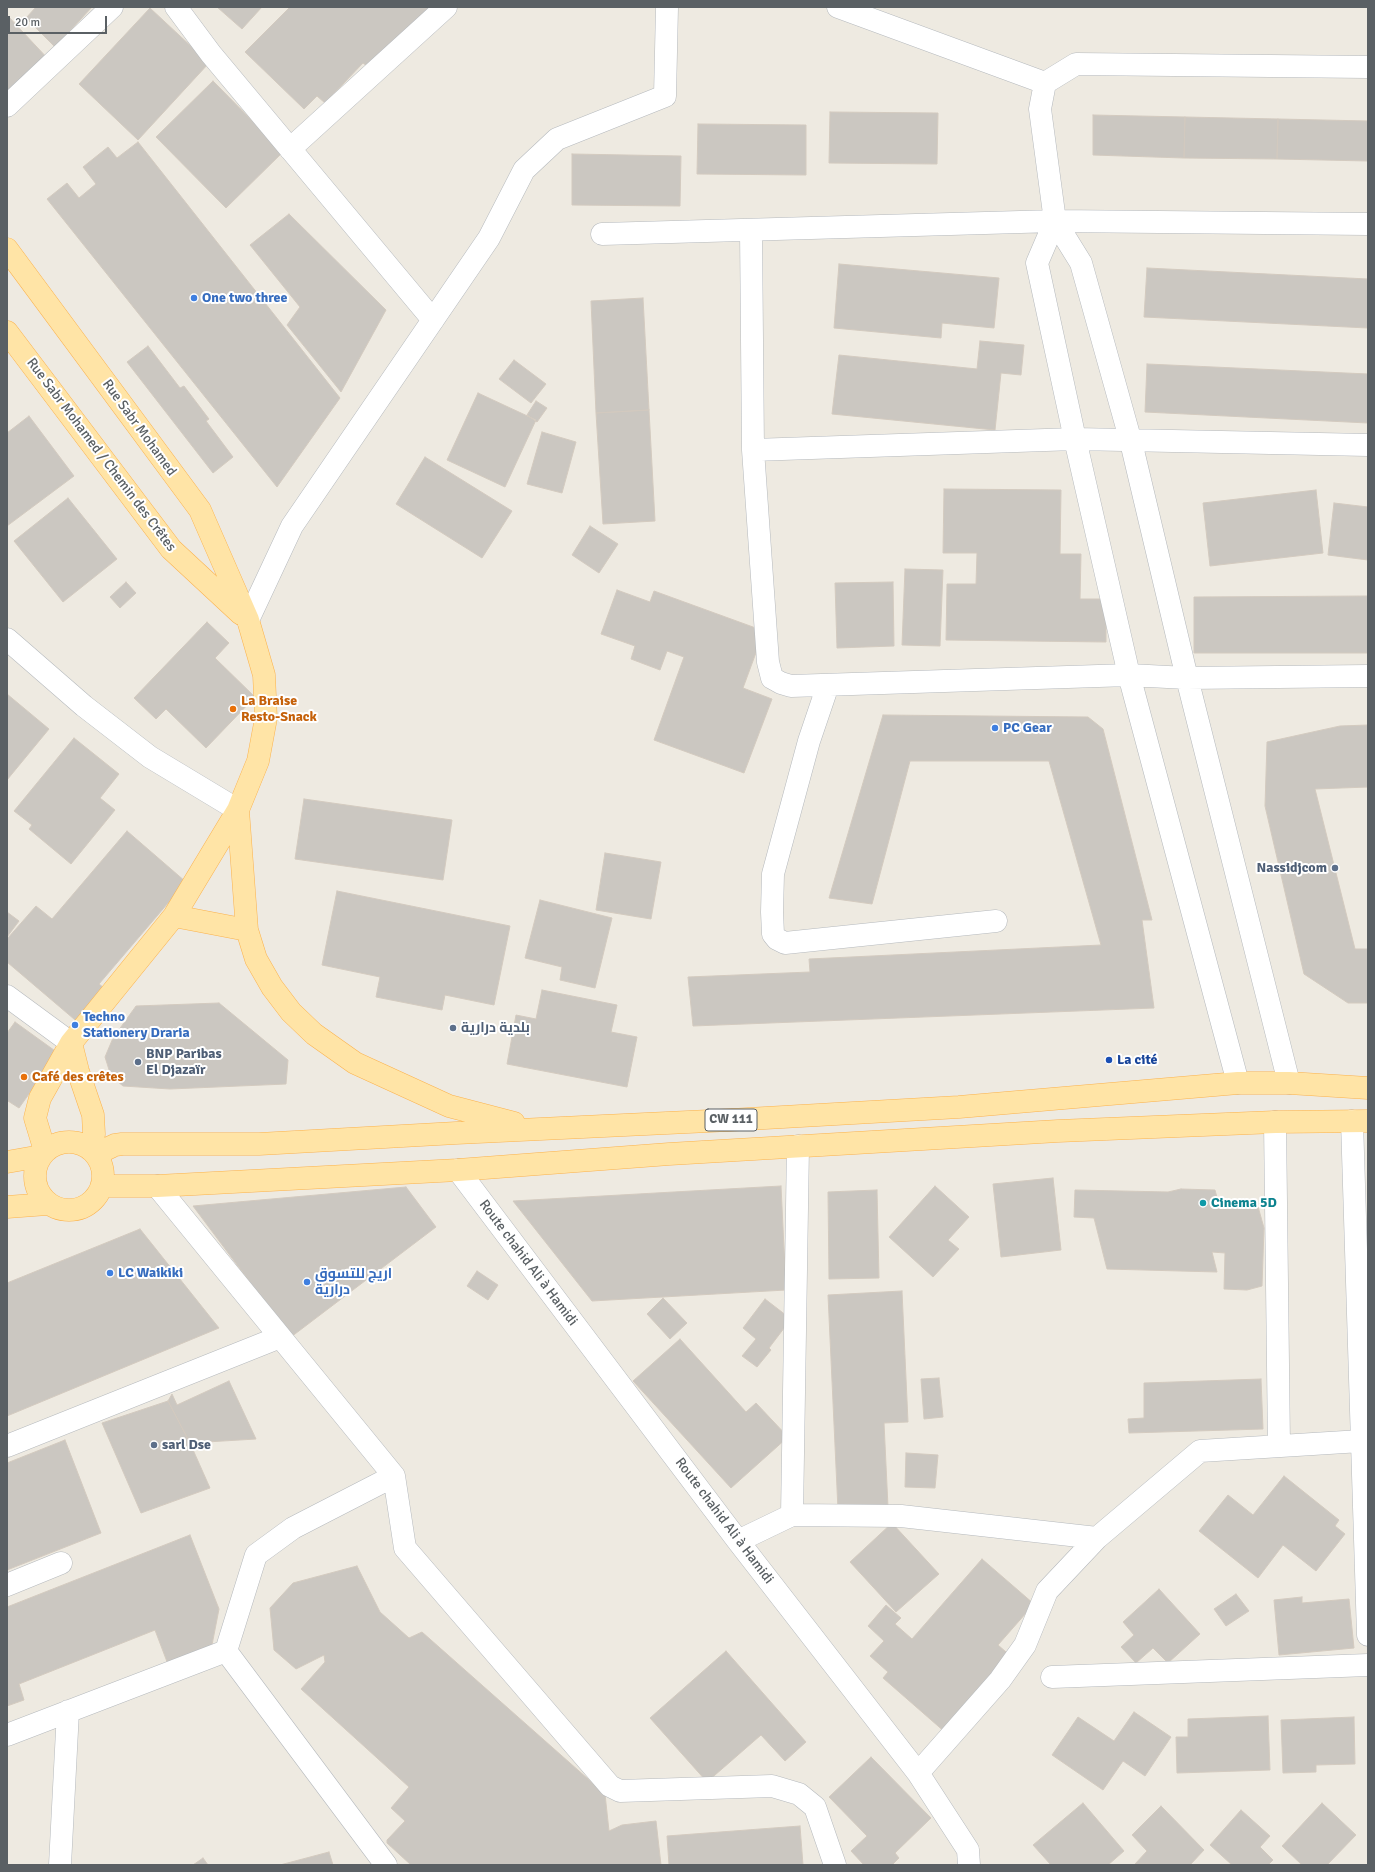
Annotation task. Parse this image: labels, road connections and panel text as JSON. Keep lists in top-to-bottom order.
{
  "streets": {
    "main road": ["Rue Sabr Mohamed", "Rue Sabr Mohamed / Chemin des Crêtes", "CW 111"],
    "street": ["Route chahid Ali à Hamidi"]
  },
  "crossings": [
    ["Rue Sabr Mohamed", "Rue Sabr Mohamed / Chemin des Crêtes"]
  ],
  "places": [
    "One two three",
    "La Braise Resto-Snack",
    "PC Gear",
    "Nassidjcom",
    "Techno Stationery Draria",
    "بلدية درارية",
    "La cité",
    "BNP Paribas El Djazaïr",
    "Café des crêtes",
    "Cinema 5D",
    "LC Waikiki",
    "اريج للتسوق درارية",
    "sarl Dse"
  ],
  "scale_bar": "20 m"
}
